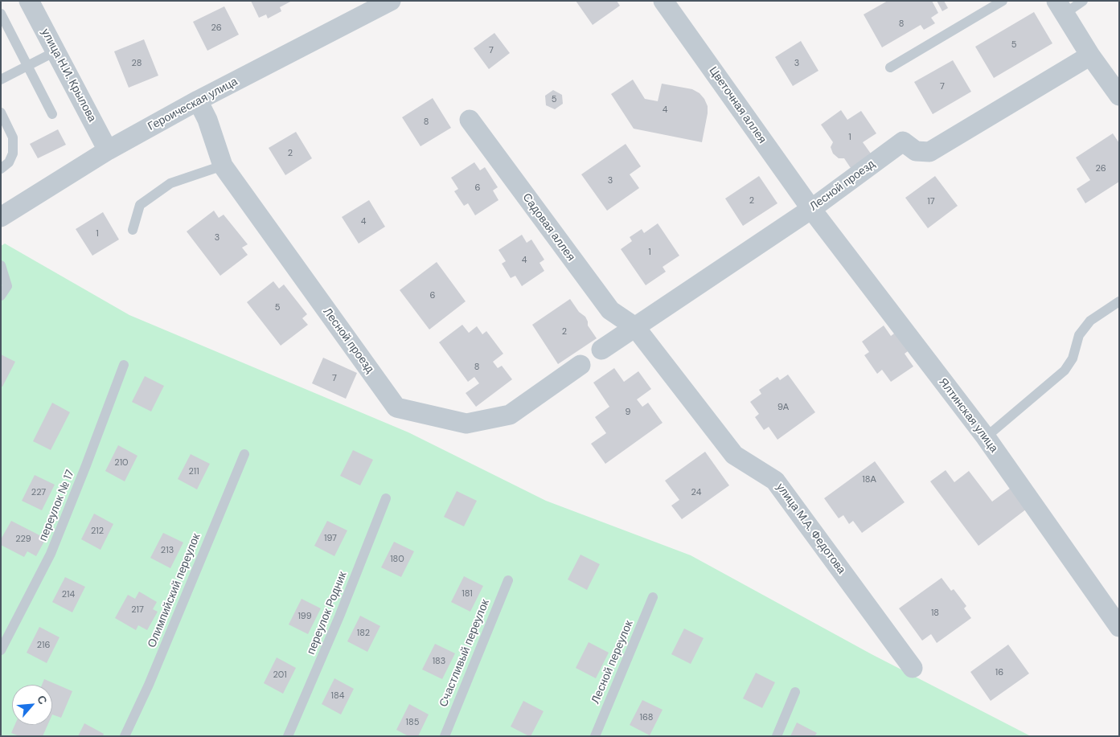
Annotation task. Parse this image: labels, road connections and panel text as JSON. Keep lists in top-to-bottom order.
{
  "streets": {
    "street": [
      "улица Н.И. Крылова",
      "Героическая улица",
      "Цветочная аллея",
      "Лесной проезд",
      "Садовая аллея",
      "Ялтинская улица",
      "улица М.А. Федотова"
    ],
    "lane": [
      "переулок № 17",
      "Олимпийский переулок",
      "переулок Родник",
      "Счастливый переулок",
      "Лесной переулок"
    ]
  },
  "crossings": [
    ["улица Н.И. Крылова", "Героическая улица"],
    ["Героическая улица", "Лесной проезд"],
    ["Цветочная аллея", "Лесной проезд"],
    ["Цветочная аллея", "Ялтинская улица"],
    ["Лесной проезд", "Садовая аллея"],
    ["Лесной проезд", "Ялтинская улица"],
    ["Лесной проезд", "улица М.А. Федотова"],
    ["Садовая аллея", "улица М.А. Федотова"]
  ],
  "house_numbers": [
    "8",
    "26",
    "5",
    "7",
    "28",
    "3",
    "7",
    "5",
    "4",
    "8",
    "1",
    "2",
    "26",
    "3",
    "6",
    "2",
    "17",
    "4",
    "1",
    "3",
    "1",
    "4",
    "6",
    "5",
    "2",
    "8",
    "7",
    "9А",
    "9",
    "210",
    "211",
    "18А",
    "227",
    "24",
    "212",
    "197",
    "229",
    "213",
    "180",
    "181",
    "214",
    "217",
    "18",
    "199",
    "182",
    "216",
    "183",
    "16",
    "201",
    "184",
    "168",
    "185"
  ],
  "north": "top right"
}
